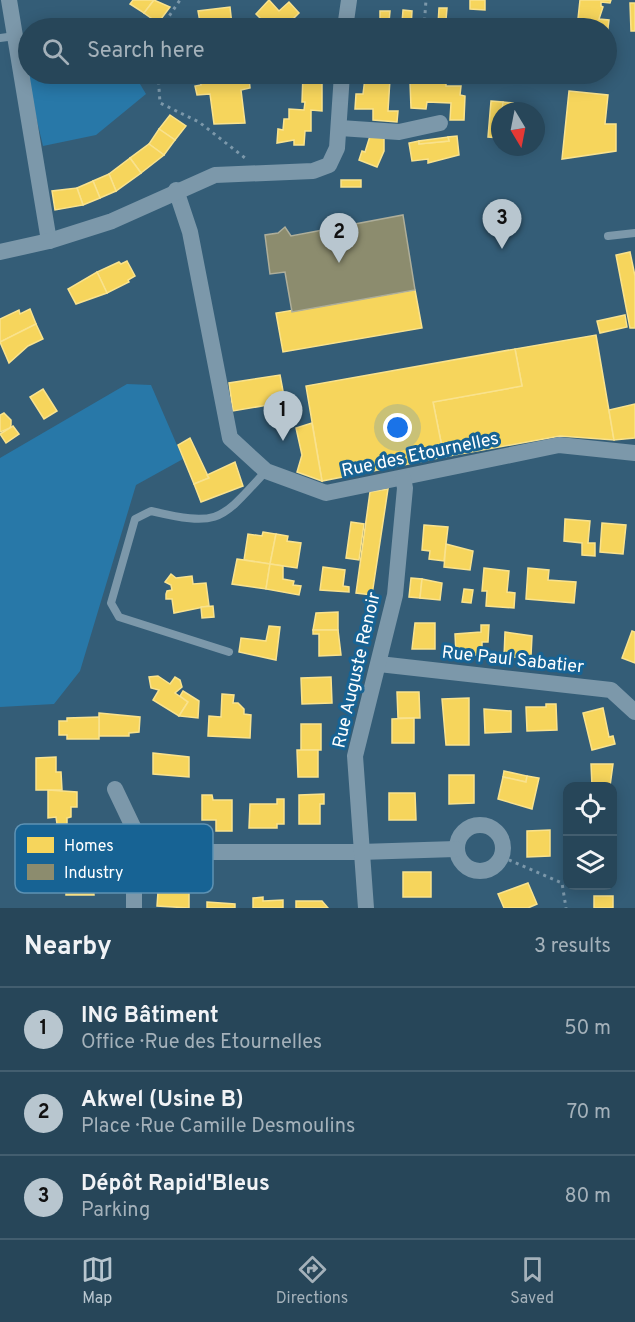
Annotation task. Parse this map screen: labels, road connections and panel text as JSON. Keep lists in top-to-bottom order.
{
  "streets": {
    "street": ["Rue des Etournelles", "Rue Paul Sabatier", "Rue Auguste Renoir"]
  },
  "crossings": [
    ["Rue des Etournelles", "Rue Auguste Renoir"],
    ["Rue Paul Sabatier", "Rue Auguste Renoir"]
  ],
  "legend": ["Homes", "Industry"],
  "north": "bottom",
  "page": {
    "search": "Search here",
    "pins": ["3", "2", "1"],
    "heading": ["Nearby", "3 results"],
    "list": [
      {
        "mark": "1",
        "name": "ING Bâtiment",
        "note": "Office · Rue des Etournelles",
        "value": "50 m"
      },
      {
        "mark": "2",
        "name": "Akwel (Usine B)",
        "note": "Place · Rue Camille Desmoulins",
        "value": "70 m"
      },
      {
        "mark": "3",
        "name": "Dépôt Rapid'Bleus",
        "note": "Parking",
        "value": "80 m"
      }
    ],
    "nav": ["Map", "Directions", "Saved"]
  }
}
